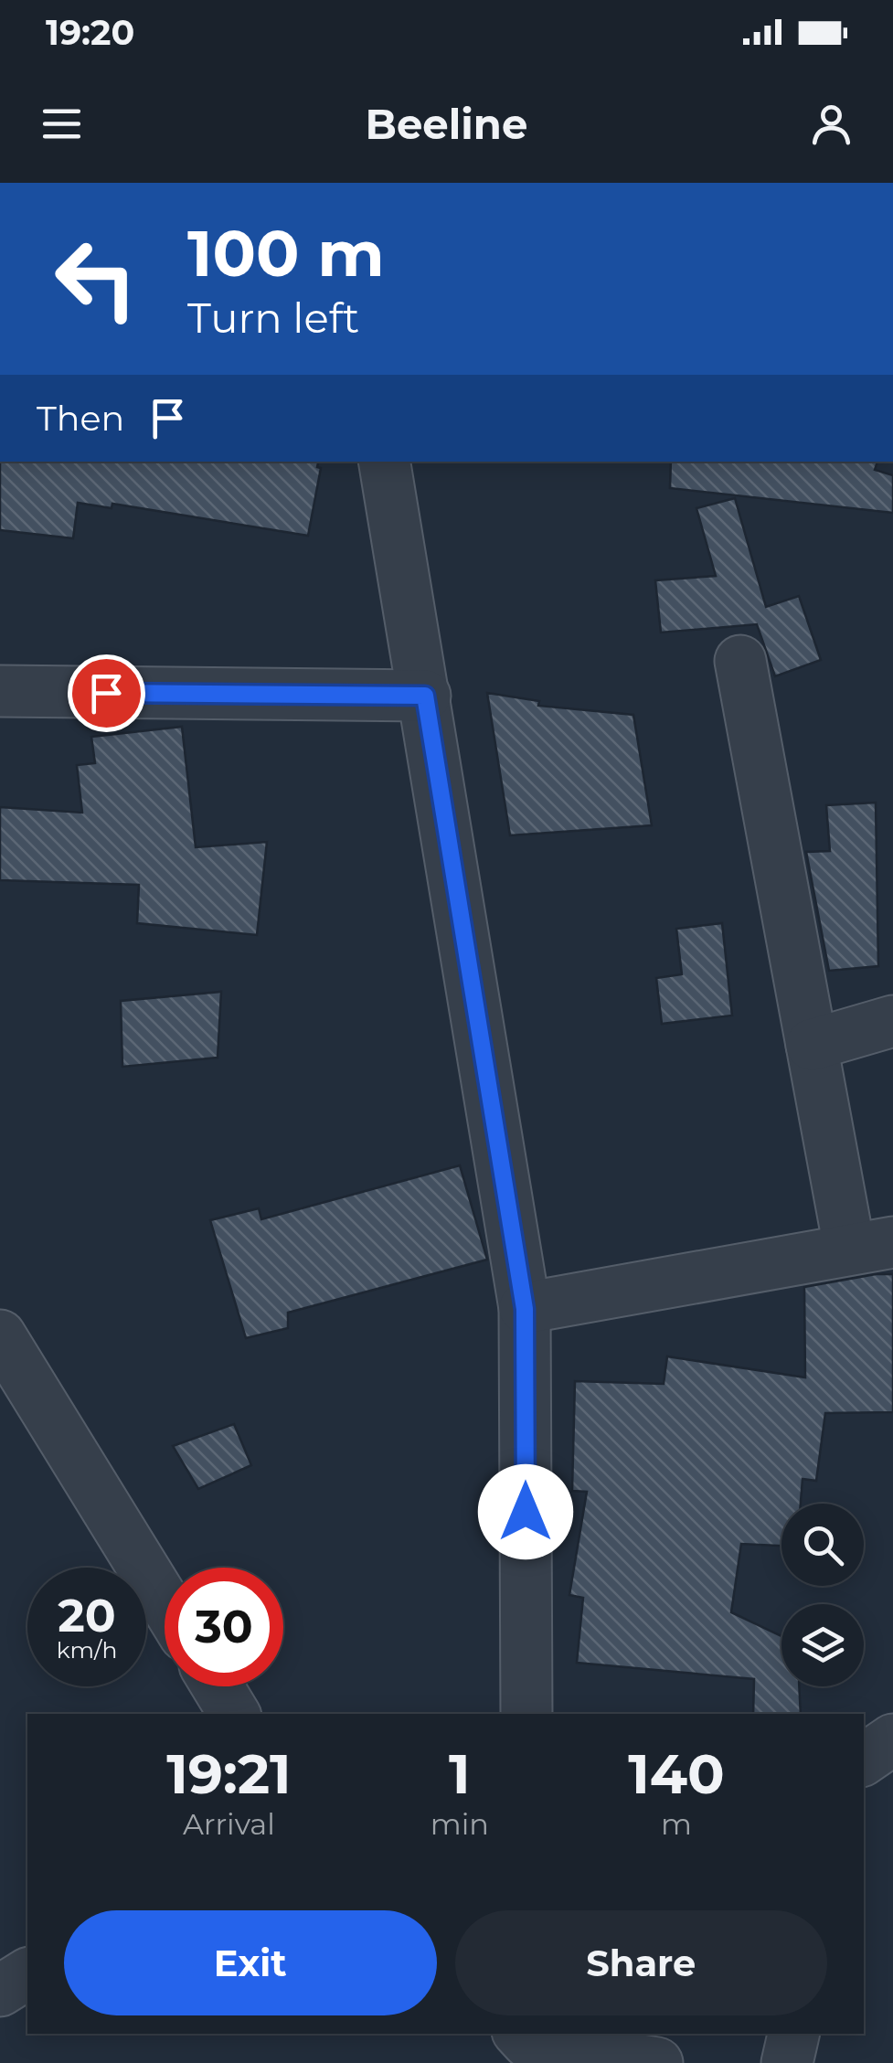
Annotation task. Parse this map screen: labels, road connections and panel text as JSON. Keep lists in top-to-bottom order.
{
  "page": {
    "status": "19:20",
    "header": "Beeline",
    "turn": ["100 m", "Turn left"],
    "then": "Then",
    "speed": "20 km/h",
    "limit": "30",
    "eta": [
      "19:21",
      "Arrival",
      "1",
      "min",
      "140",
      "m"
    ],
    "buttons": ["Exit", "Share"]
  }
}
